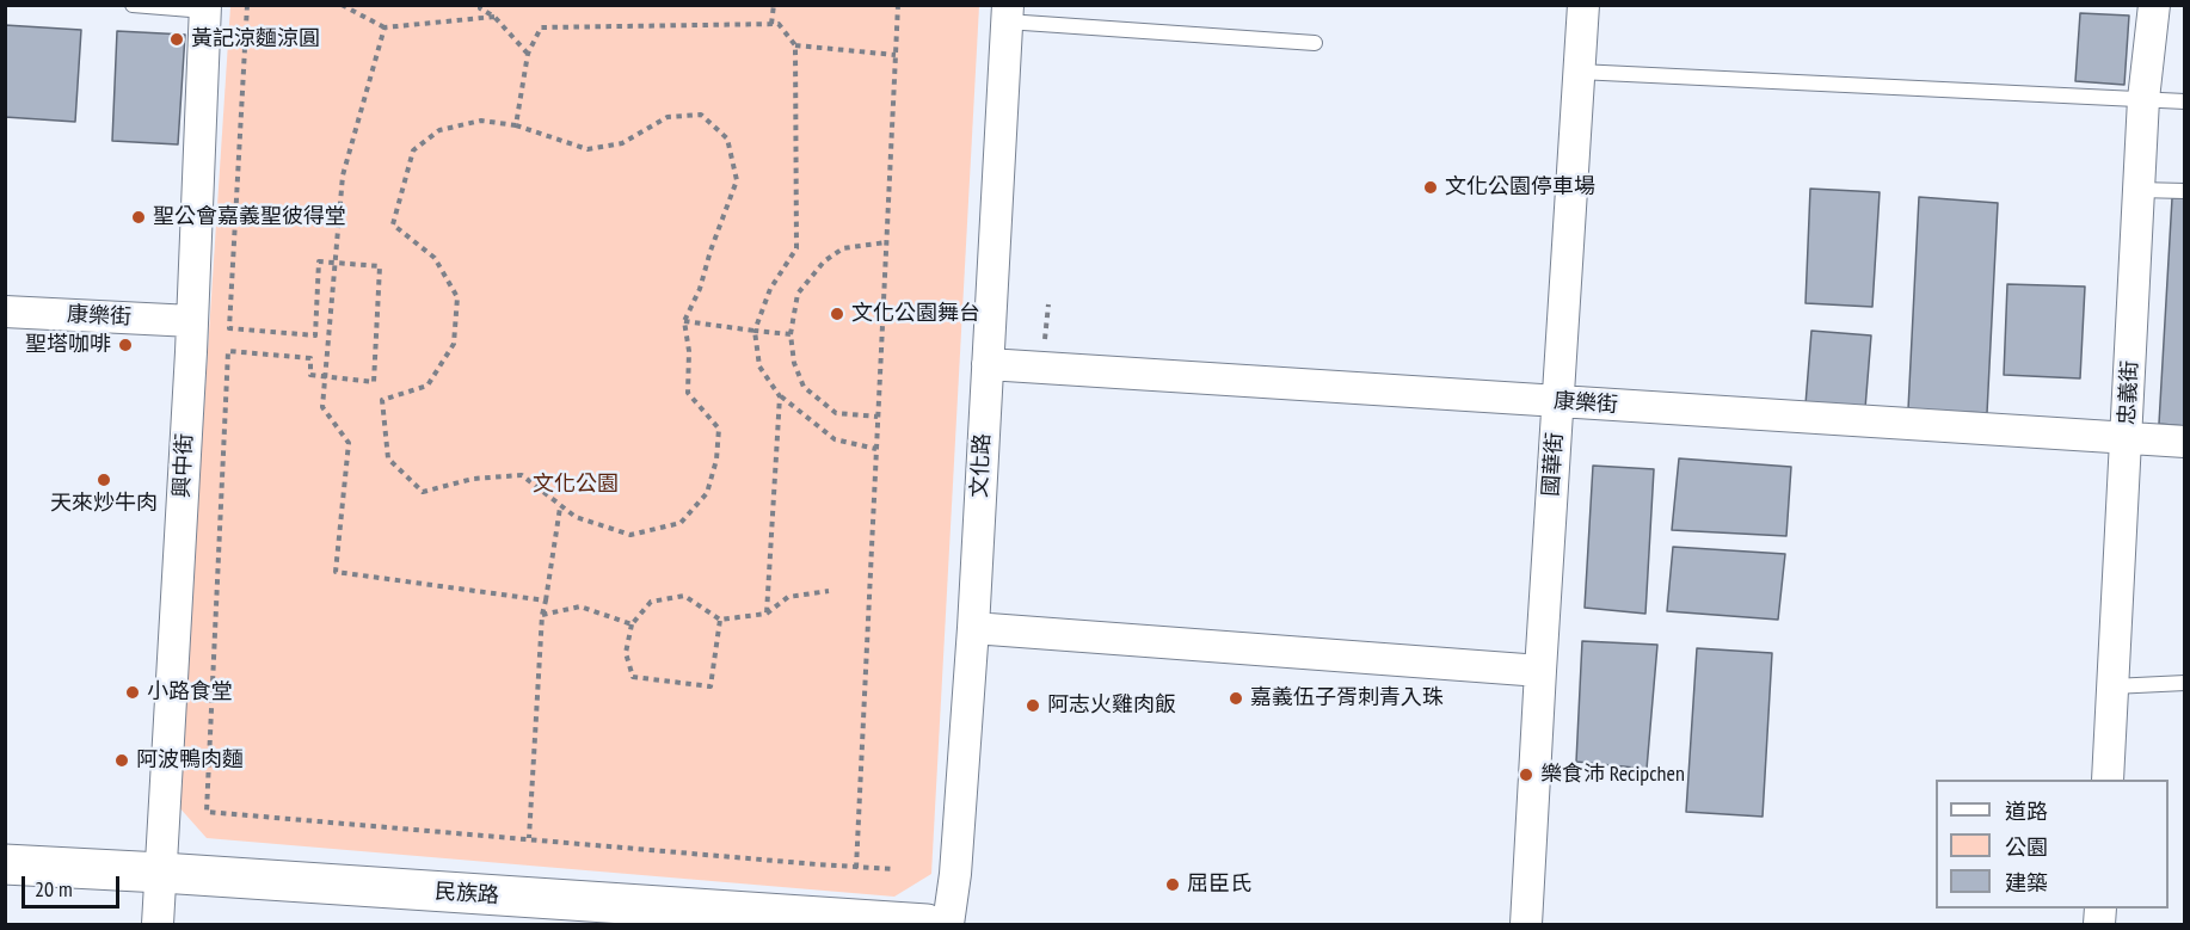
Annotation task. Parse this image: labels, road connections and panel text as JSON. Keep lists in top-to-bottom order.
{
  "streets": {
    "main road": ["民族路"],
    "street": [
      "康樂街",
      "忠義街",
      "國華街",
      "興中街",
      "文化路"
    ]
  },
  "crossings": [
    ["康樂街", "忠義街"],
    ["康樂街", "國華街"],
    ["康樂街", "興中街"],
    ["康樂街", "文化路"],
    ["興中街", "民族路"]
  ],
  "parks": ["文化公園"],
  "places": [
    "黃記涼麵涼圓",
    "文化公園停車場",
    "聖公會嘉義聖彼得堂",
    "文化公園舞台",
    "聖塔咖啡",
    "天來炒牛肉",
    "小路食堂",
    "嘉義伍子胥刺青入珠",
    "阿志火雞肉飯",
    "阿波鴨肉麵",
    "樂食沛 Recipchen",
    "屈臣氏"
  ],
  "legend": ["道路", "公園", "建築"],
  "scale_bar": "20 m"
}
